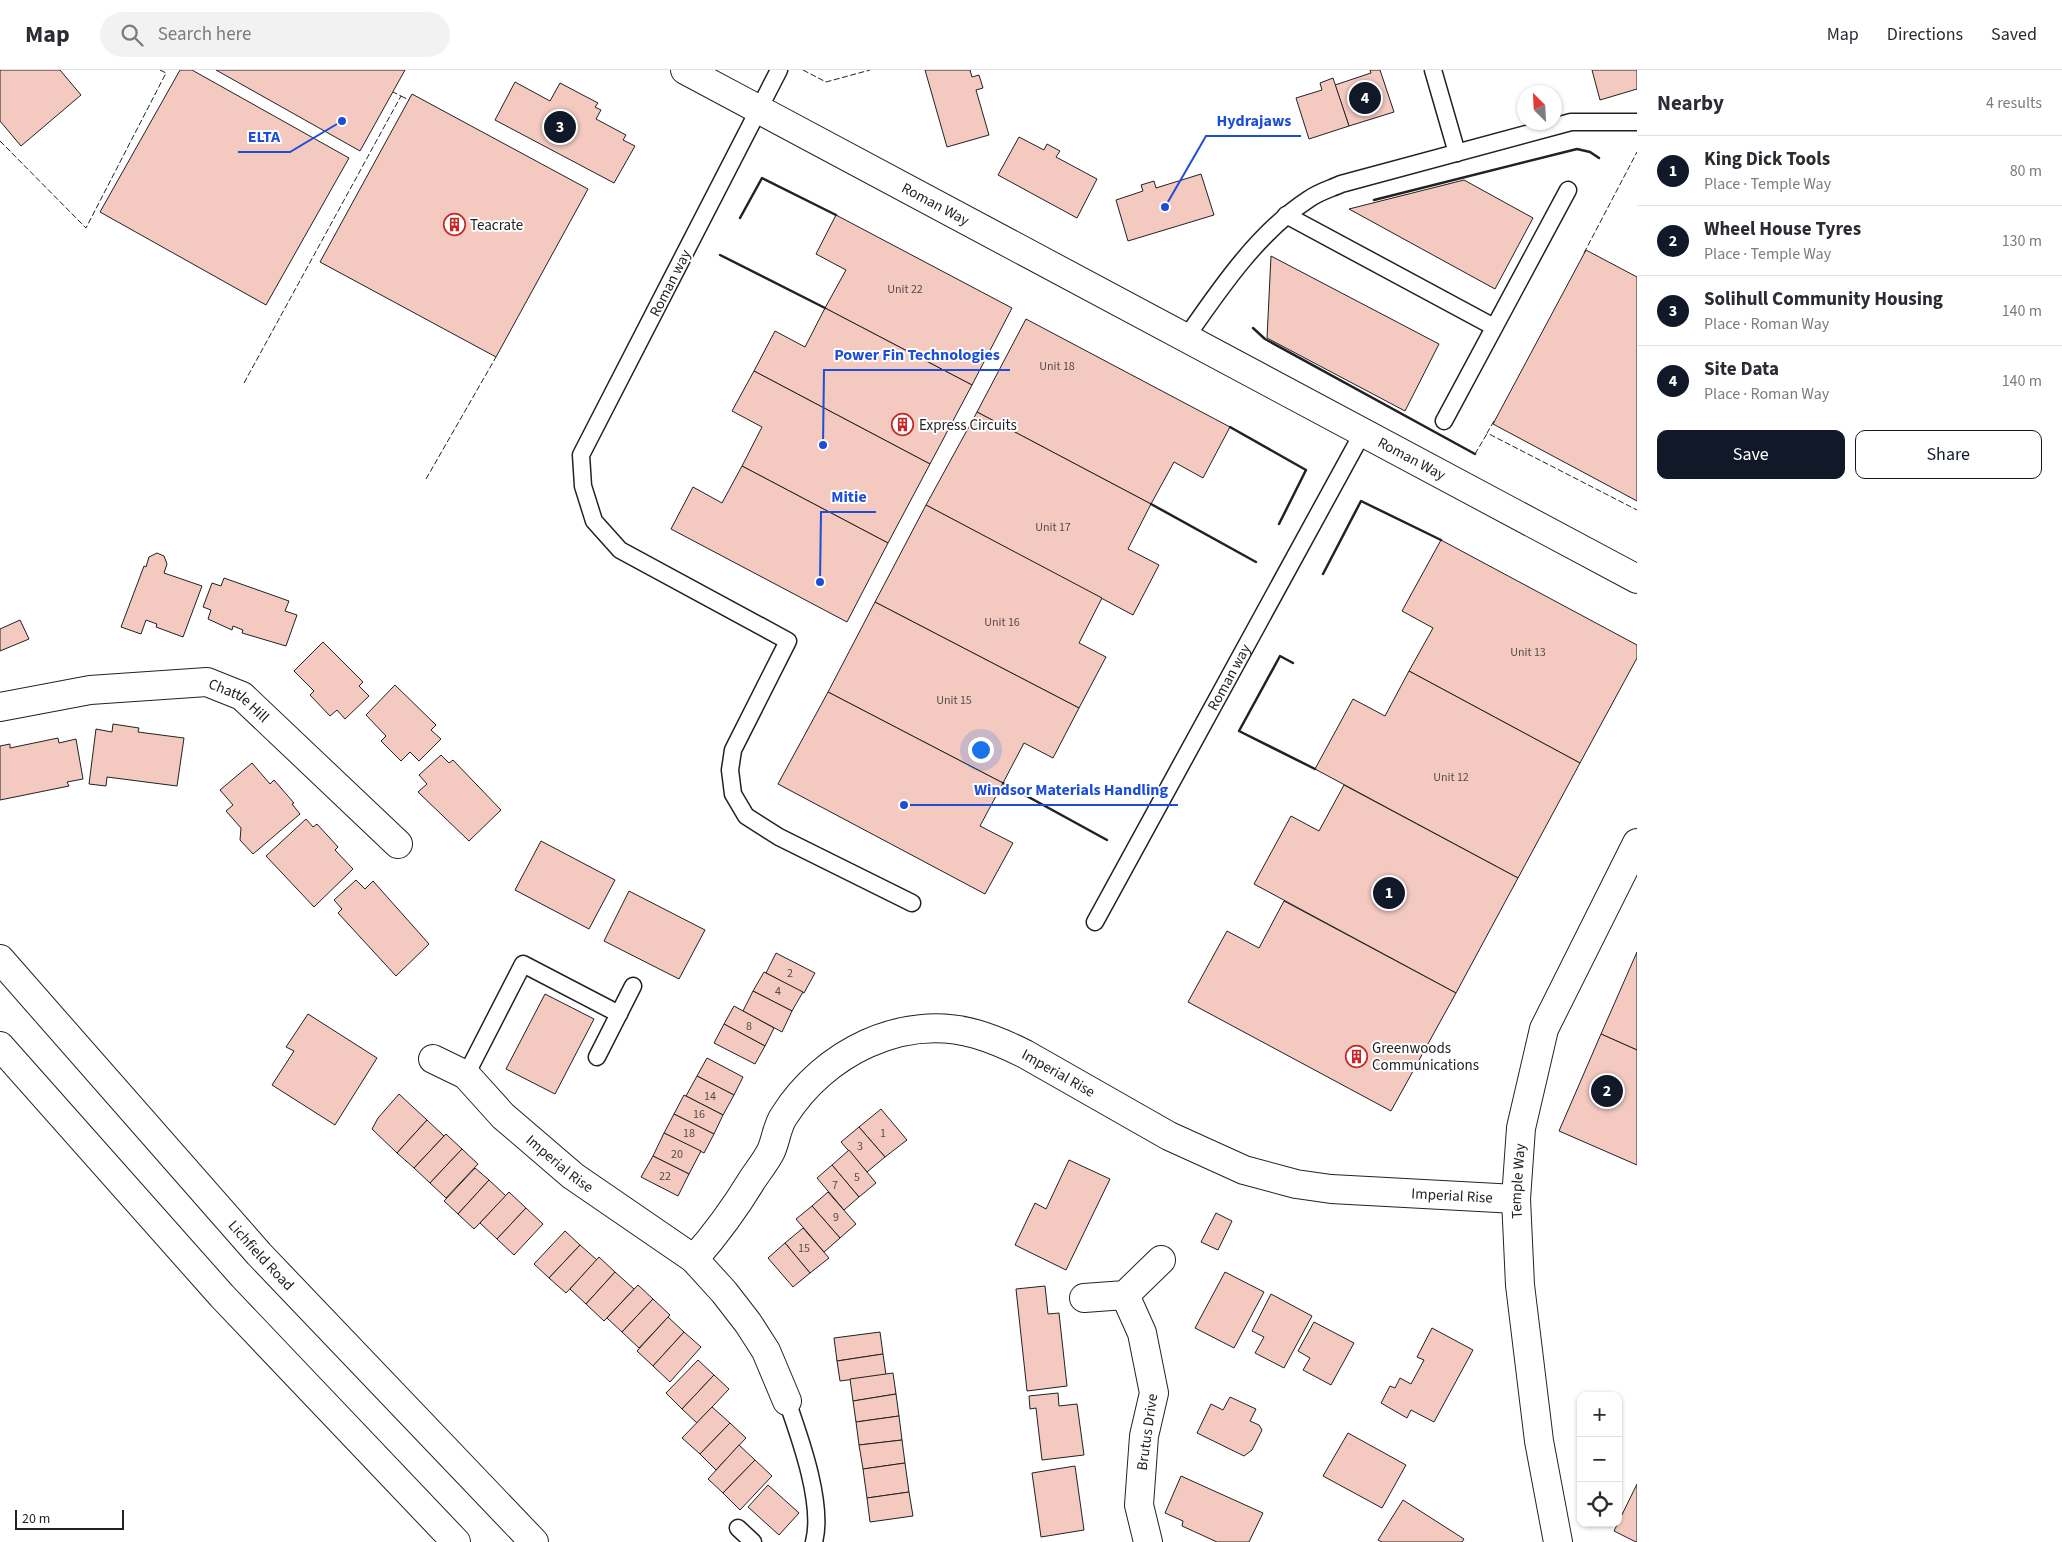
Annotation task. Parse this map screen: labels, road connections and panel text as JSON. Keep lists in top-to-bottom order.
{
  "streets": {
    "main road": [
      "Roman Way",
      "Chattle Hill",
      "Imperial Rise",
      "Temple Way",
      "Lichfield Road",
      "Brutus Drive"
    ],
    "lane": ["Roman way"]
  },
  "crossings": [
    ["Roman Way", "Roman way"],
    ["Imperial Rise", "Temple Way"]
  ],
  "places": {
    "other": [
      "ELTA",
      "Hydrajaws",
      "Power Fin Technologies",
      "Mitie",
      "Windsor Materials Handling"
    ],
    "building": ["Teacrate", "Express Circuits", "Greenwoods Communications"]
  },
  "house_numbers": [
    "Unit 22",
    "Unit 18",
    "Unit 17",
    "Unit 16",
    "Unit 13",
    "Unit 15",
    "Unit 12",
    "2",
    "4",
    "8",
    "14",
    "16",
    "18",
    "1",
    "3",
    "20",
    "22",
    "5",
    "7",
    "9",
    "15"
  ],
  "scale_bar": "20 m",
  "north": "top left",
  "page": {
    "header": "Map",
    "search": "Search here",
    "nav": ["Map", "Directions", "Saved"],
    "heading": ["Nearby", "4 results"],
    "pins": [
      "4",
      "3",
      "1",
      "2"
    ],
    "list": [
      {
        "mark": "1",
        "name": "King Dick Tools",
        "note": "Place · Temple Way",
        "value": "80 m"
      },
      {
        "mark": "2",
        "name": "Wheel House Tyres",
        "note": "Place · Temple Way",
        "value": "130 m"
      },
      {
        "mark": "3",
        "name": "Solihull Community Housing",
        "note": "Place · Roman Way",
        "value": "140 m"
      },
      {
        "mark": "4",
        "name": "Site Data",
        "note": "Place · Roman Way",
        "value": "140 m"
      }
    ],
    "buttons": ["Save", "Share"],
    "map_buttons": ["+", "−"],
    "scale": "20 m"
  }
}
